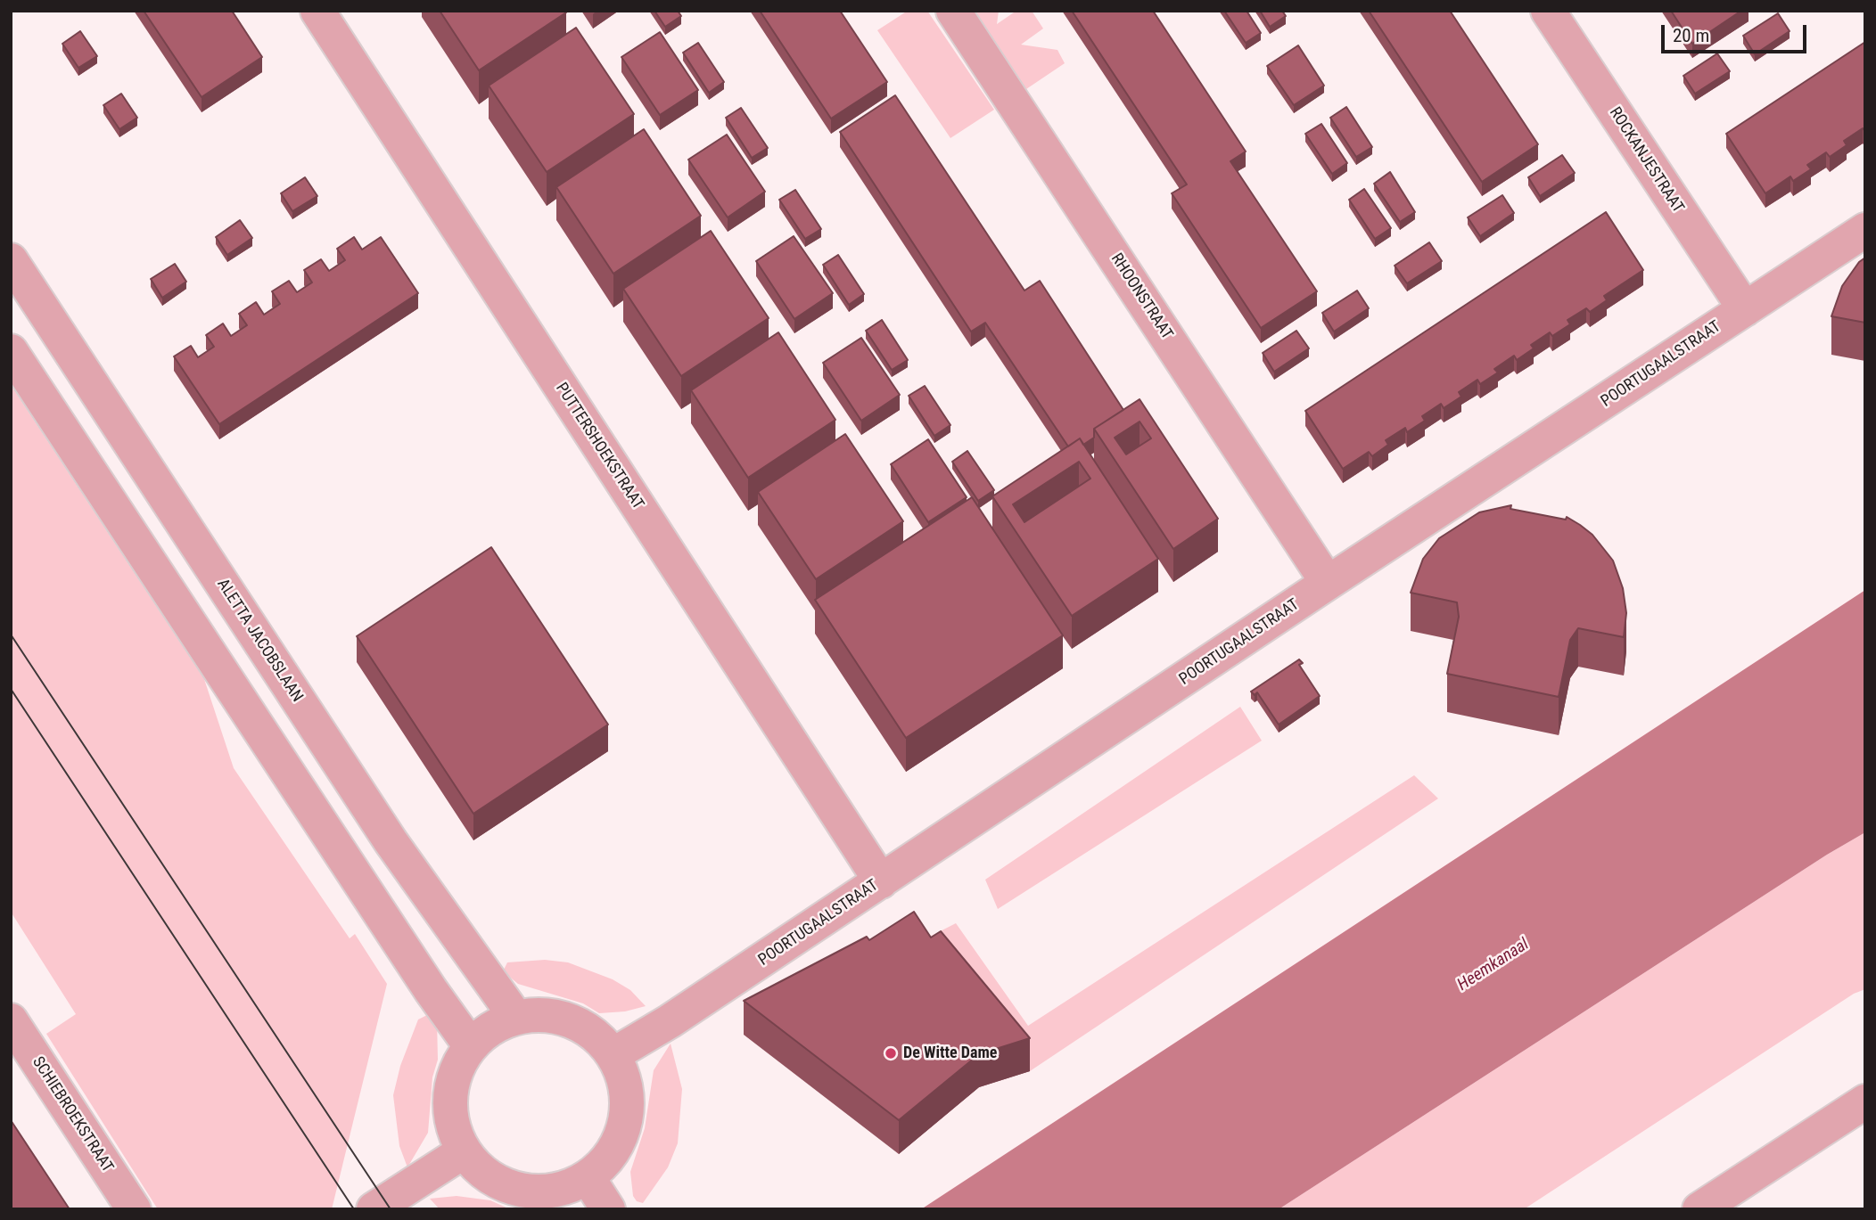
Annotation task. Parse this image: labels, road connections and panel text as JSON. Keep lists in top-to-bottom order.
{
  "streets": {
    "street": [
      "ROCKANJESTRAAT",
      "RHOONSTRAAT",
      "POORTUGAALSTRAAT",
      "PUTTERSHOEKSTRAAT",
      "ALETTA JACOBSLAAN",
      "SCHIEBROEKSTRAAT"
    ]
  },
  "crossings": [
    ["ROCKANJESTRAAT", "POORTUGAALSTRAAT"],
    ["RHOONSTRAAT", "POORTUGAALSTRAAT"],
    ["POORTUGAALSTRAAT", "PUTTERSHOEKSTRAAT"],
    ["POORTUGAALSTRAAT", "ALETTA JACOBSLAAN"]
  ],
  "water": ["Heemkanaal"],
  "places": ["De Witte Dame"],
  "scale_bar": "20 m"
}
